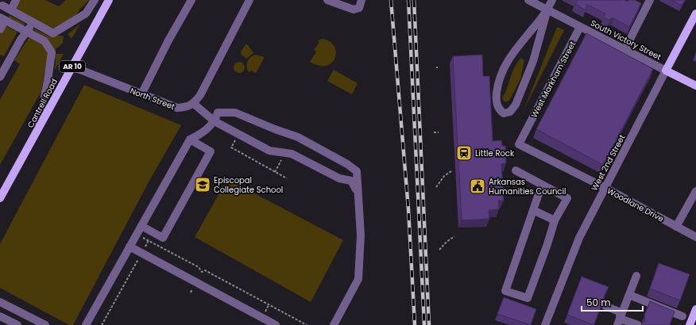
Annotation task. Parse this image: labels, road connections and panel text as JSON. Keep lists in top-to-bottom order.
{
  "streets": {
    "main road": [
      "South Victory Street",
      "AR 10",
      "Cantrell Road",
      "West 2nd Street"
    ],
    "street": ["West Markham Street", "North Street", "Woodlane Drive"]
  },
  "crossings": [
    ["South Victory Street", "West Markham Street"],
    ["South Victory Street", "West 2nd Street"],
    ["West Markham Street", "Woodlane Drive"],
    ["North Street", "Cantrell Road"],
    ["West 2nd Street", "Woodlane Drive"]
  ],
  "places": {
    "station": ["Little Rock"],
    "school or university": ["Episcopal Collegiate School"],
    "public building": ["Arkansas Humanities Council"]
  },
  "scale_bar": "50 m"
}
